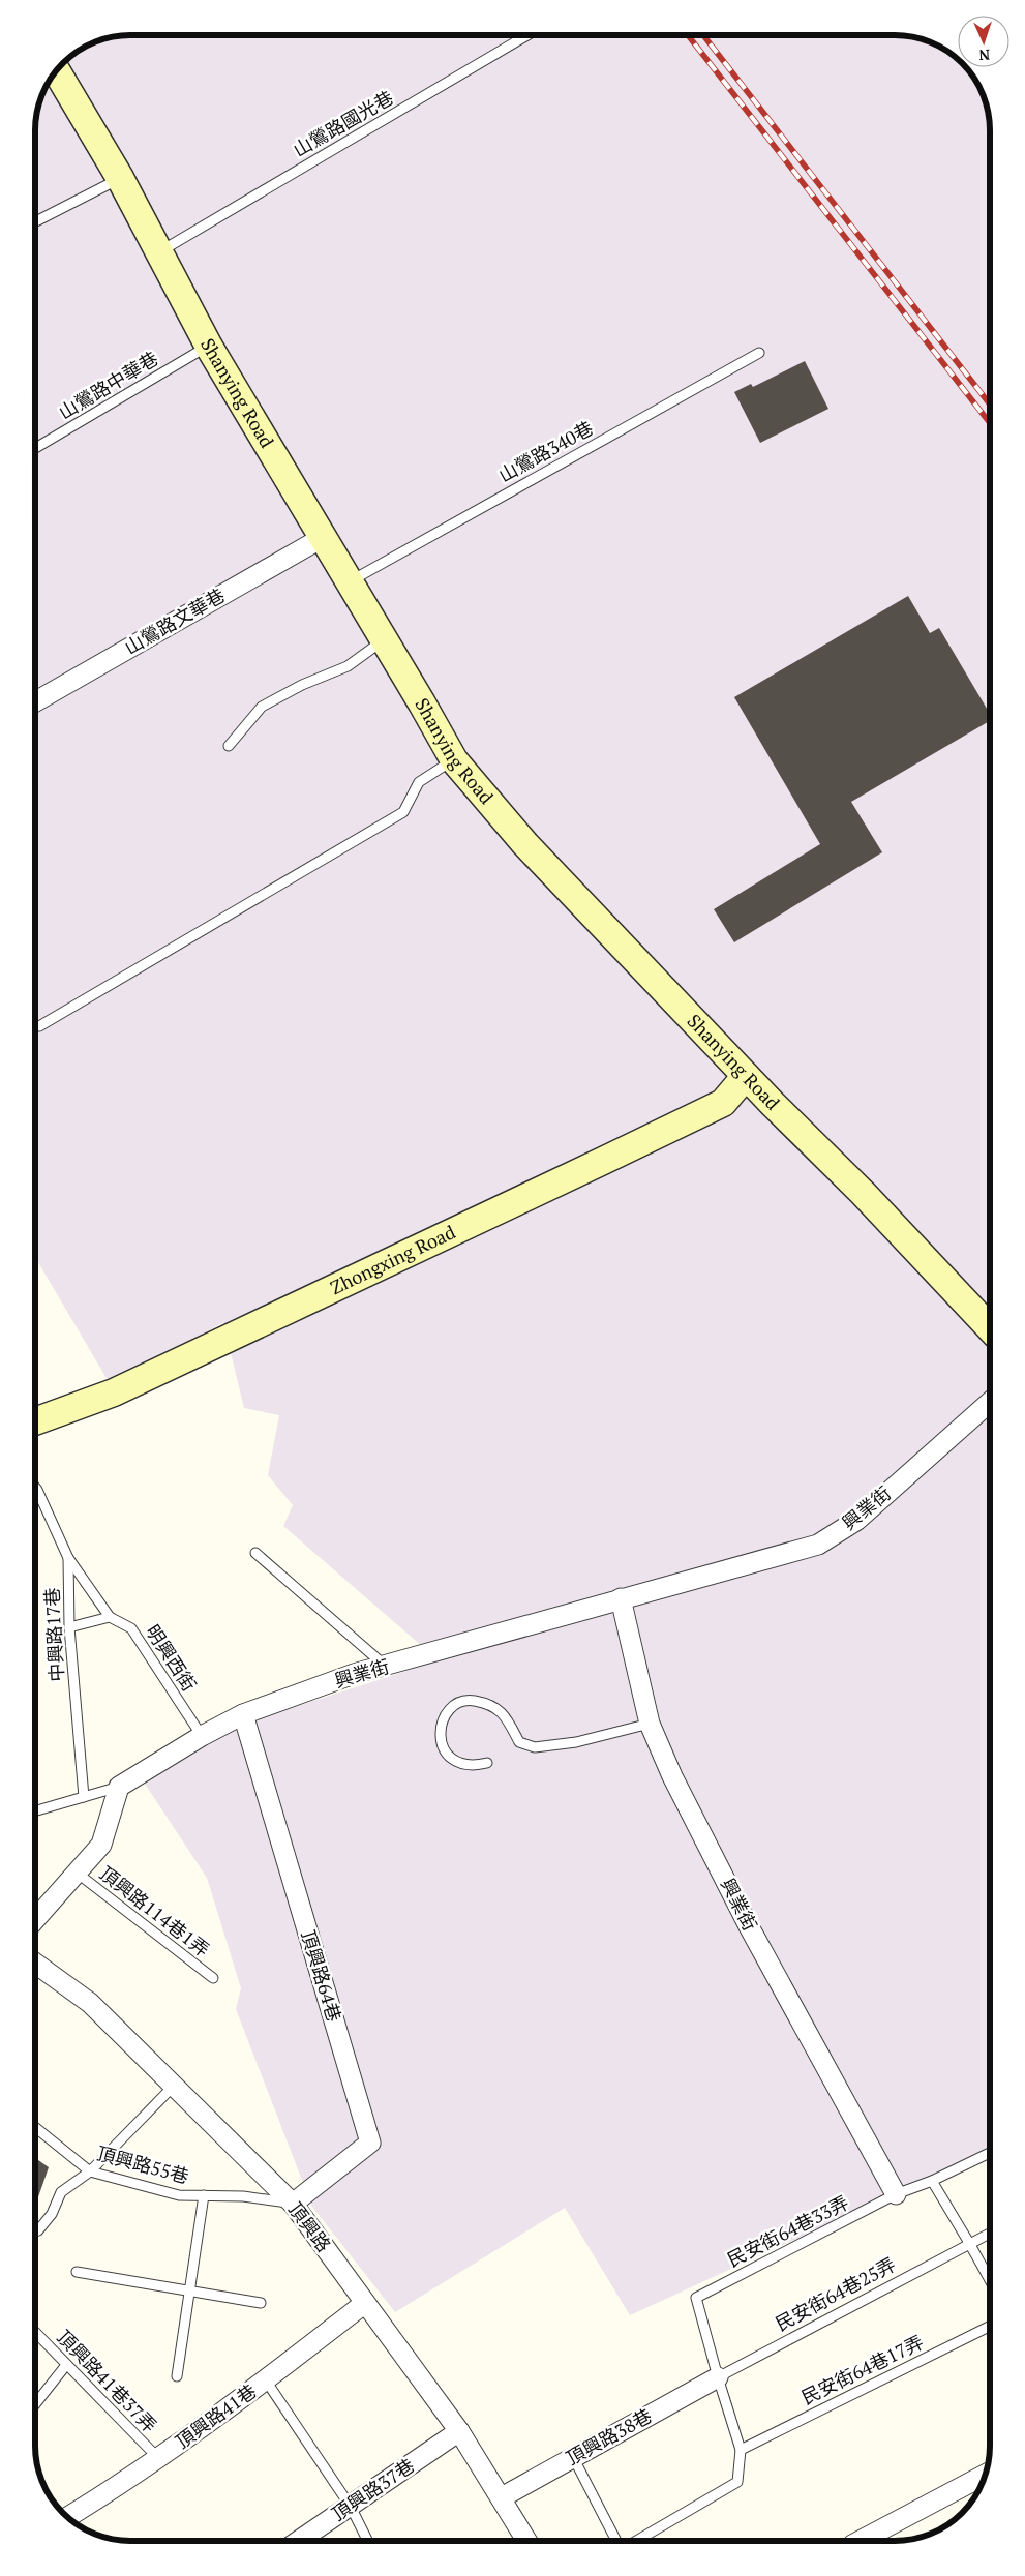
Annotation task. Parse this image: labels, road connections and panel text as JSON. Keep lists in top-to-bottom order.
{
  "streets": {
    "street": [
      "Shanying Road",
      "山鶯路文華巷",
      "Zhongxing Road",
      "興業街",
      "頂興路64巷",
      "頂興路",
      "頂興路41巷",
      "頂興路38巷",
      "頂興路37巷"
    ],
    "lane": [
      "山鶯路國光巷",
      "山鶯路中華巷",
      "山鶯路340巷",
      "中興路17巷",
      "明興西街",
      "頂興路114巷1弄",
      "頂興路55巷",
      "民安街64巷33弄",
      "民安街64巷25弄",
      "民安街64巷17弄",
      "頂興路41巷37弄"
    ]
  },
  "crossings": [
    ["山鶯路國光巷", "Shanying Road"],
    ["山鶯路中華巷", "Shanying Road"],
    ["Shanying Road", "山鶯路340巷"],
    ["Shanying Road", "山鶯路文華巷"],
    ["Shanying Road", "Zhongxing Road"],
    ["興業街", "明興西街"],
    ["興業街", "頂興路64巷"],
    ["興業街", "民安街64巷33弄"],
    ["頂興路64巷", "頂興路55巷"],
    ["頂興路64巷", "頂興路"],
    ["頂興路55巷", "頂興路"],
    ["頂興路", "頂興路41巷"],
    ["頂興路", "頂興路38巷"],
    ["頂興路", "頂興路37巷"],
    ["民安街64巷33弄", "民安街64巷25弄"],
    ["民安街64巷33弄", "頂興路38巷"],
    ["民安街64巷25弄", "頂興路38巷"],
    ["頂興路41巷37弄", "頂興路41巷"]
  ],
  "north": "bottom"
}
